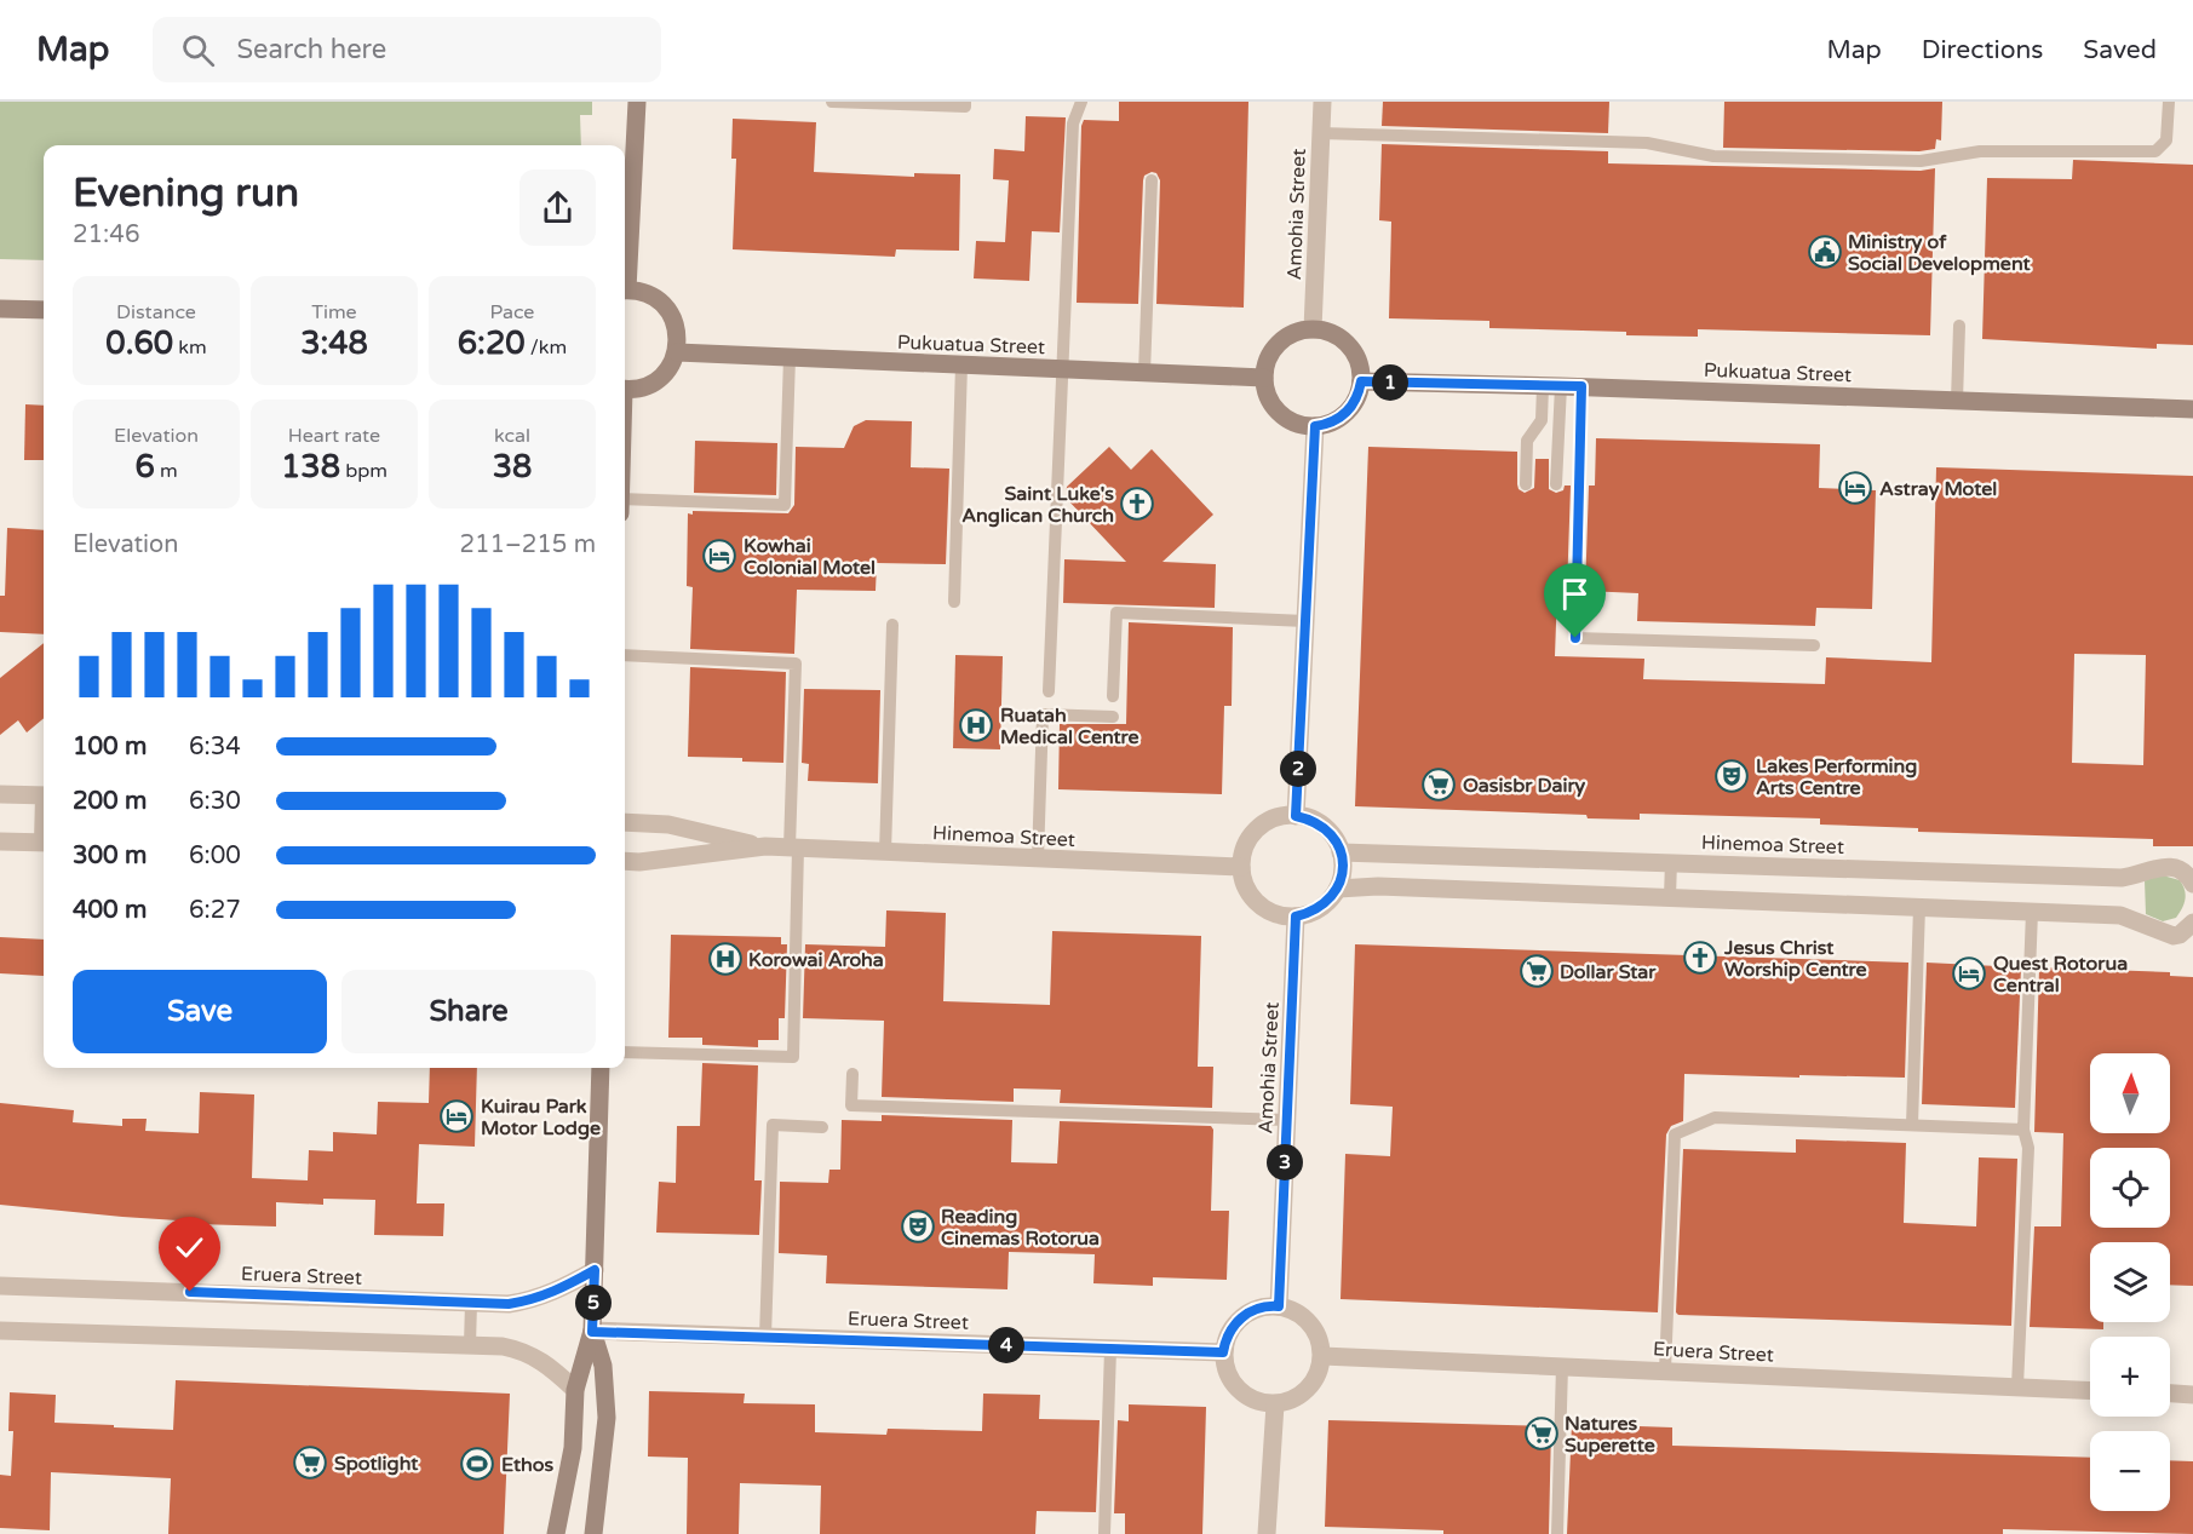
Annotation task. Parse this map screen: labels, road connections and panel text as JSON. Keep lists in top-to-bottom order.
{
  "streets": {
    "main road": ["Pukuatua Street"],
    "street": ["Amohia Street", "Hinemoa Street", "Eruera Street"]
  },
  "crossings": [
    ["Amohia Street", "Pukuatua Street"],
    ["Amohia Street", "Hinemoa Street"],
    ["Amohia Street", "Eruera Street"]
  ],
  "places": {
    "public building": ["Ministry of Social Development"],
    "hotel": [
      "Astray Motel",
      "Kowhai Colonial Motel",
      "Quest Rotorua Central",
      "Kuirau Park Motor Lodge"
    ],
    "church": ["Saint Luke's Anglican Church", "Jesus Christ Worship Centre"],
    "hospital": ["Ruatah Medical Centre", "Korowai Aroha"],
    "theatre": ["Lakes Performing Arts Centre", "Reading Cinemas Rotorua"],
    "supermarket": [
      "Oasisbr Dairy",
      "Dollar Star",
      "Natures Superette",
      "Spotlight"
    ],
    "sports": ["Ethos"]
  },
  "north": "top",
  "page": {
    "header": "Map",
    "search": "Search here",
    "nav": ["Map", "Directions", "Saved"],
    "heading": ["Evening run", "21:46"],
    "stats": [
      ["Distance", "0.60 km"],
      ["Time", "3:48"],
      ["Pace", "6:20 /km"],
      ["Elevation", "6 m"],
      ["Heart rate", "138 bpm"],
      ["kcal", "38"]
    ],
    "pins": [
      "1",
      "2",
      "3",
      "5",
      "4"
    ],
    "chart": ["Elevation", "211–215 m"],
    "list": [
      {
        "name": "100 m",
        "note": "6:34"
      },
      {
        "name": "200 m",
        "note": "6:30"
      },
      {
        "name": "300 m",
        "note": "6:00"
      },
      {
        "name": "400 m",
        "note": "6:27"
      }
    ],
    "buttons": ["Save", "Share"],
    "map_buttons": ["+", "−"]
  }
}
